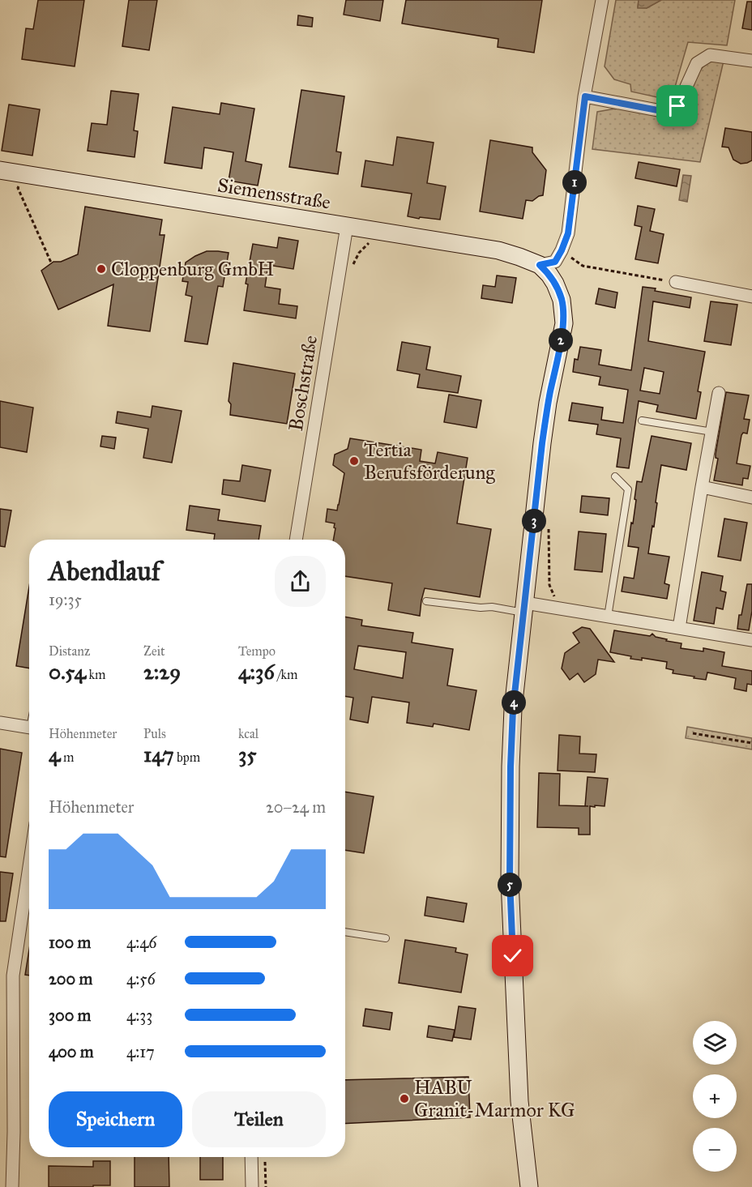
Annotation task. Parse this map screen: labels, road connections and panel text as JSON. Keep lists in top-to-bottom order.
{
  "streets": {
    "main road": ["Siemensstraße"],
    "street": ["Boschstraße"]
  },
  "crossings": [
    ["Siemensstraße", "Boschstraße"]
  ],
  "places": ["Cloppenburg GmbH", "Tertia Berufsförderung", "HABU Granit-Marmor KG"],
  "page": {
    "pins": [
      "1",
      "2",
      "3",
      "4",
      "5"
    ],
    "heading": ["Abendlauf", "19:35"],
    "stats": [
      ["Distanz", "0.54 km"],
      ["Zeit", "2:29"],
      ["Tempo", "4:36 /km"],
      ["Höhenmeter", "4 m"],
      ["Puls", "147 bpm"],
      ["kcal", "35"]
    ],
    "chart": ["Höhenmeter", "20–24 m"],
    "list": [
      {
        "name": "100 m",
        "note": "4:46"
      },
      {
        "name": "200 m",
        "note": "4:56"
      },
      {
        "name": "300 m",
        "note": "4:33"
      },
      {
        "name": "400 m",
        "note": "4:17"
      }
    ],
    "map_buttons": ["+", "−"],
    "buttons": ["Speichern", "Teilen"]
  }
}
